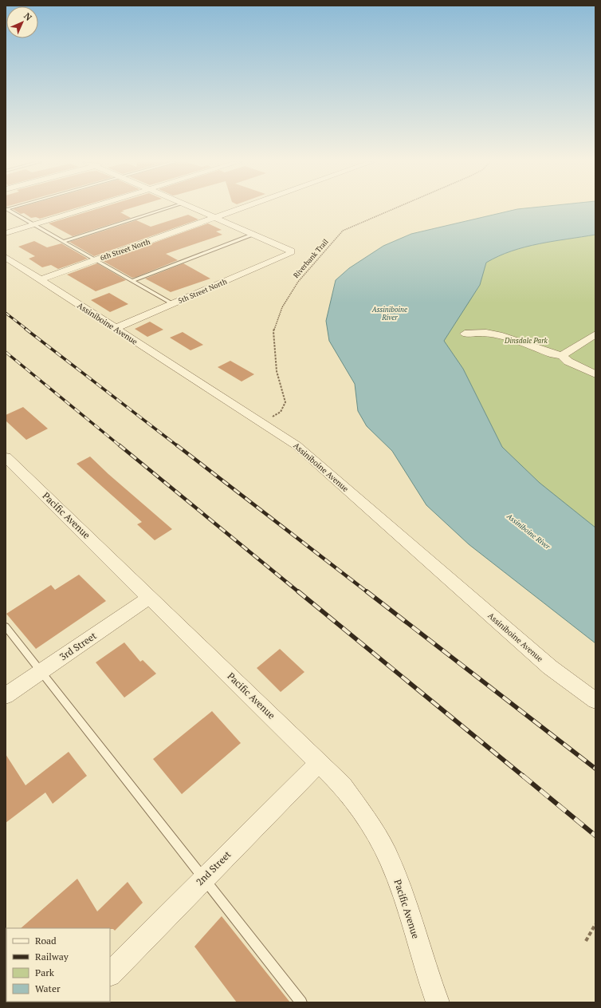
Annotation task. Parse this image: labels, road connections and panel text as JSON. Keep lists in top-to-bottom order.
{
  "streets": {
    "street": [
      "6th Street North",
      "5th Street North",
      "Assiniboine Avenue",
      "Pacific Avenue",
      "3rd Street",
      "2nd Street"
    ],
    "path": ["Riverbank Trail"]
  },
  "crossings": [
    ["6th Street North", "Assiniboine Avenue"],
    ["Riverbank Trail", "Assiniboine Avenue"],
    ["5th Street North", "Assiniboine Avenue"],
    ["Pacific Avenue", "3rd Street"],
    ["Pacific Avenue", "2nd Street"]
  ],
  "water": ["Assiniboine River"],
  "parks": ["Dinsdale Park"],
  "legend": [
    "Road",
    "Railway",
    "Park",
    "Water"
  ],
  "north": "top right"
}
